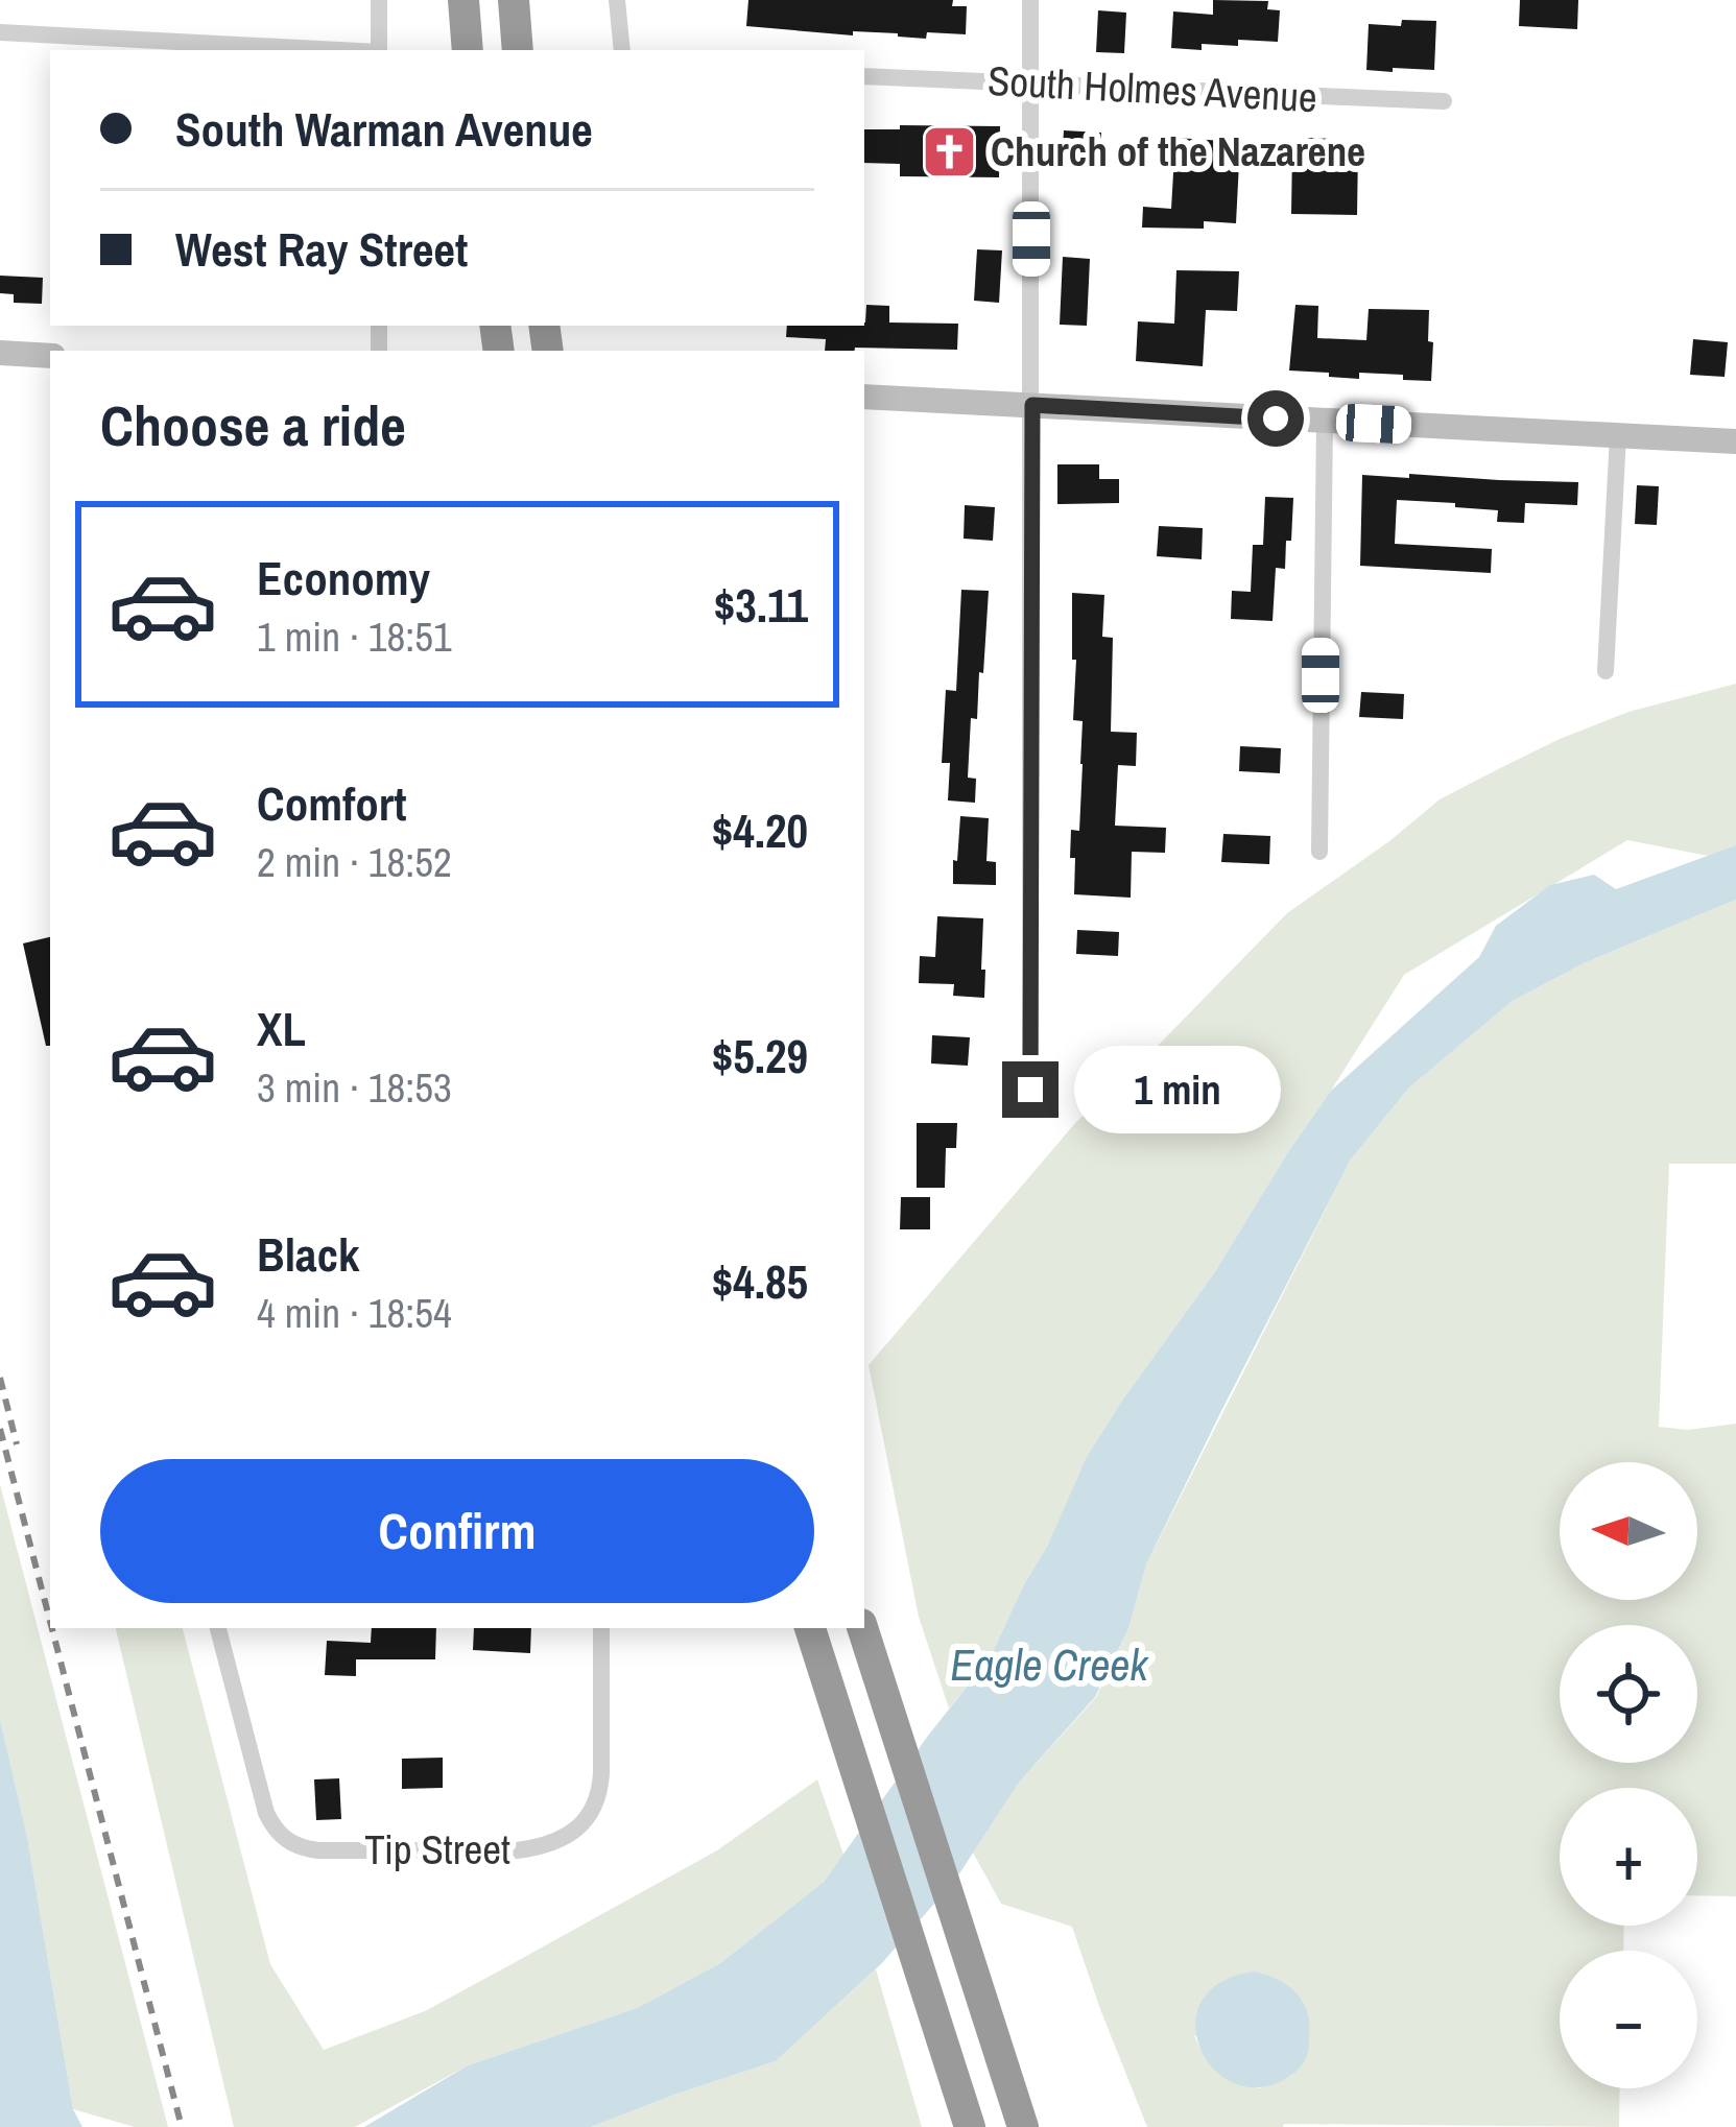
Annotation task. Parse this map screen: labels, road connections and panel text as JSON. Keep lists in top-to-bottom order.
{
  "streets": {
    "street": ["South Holmes Avenue", "Tip Street"]
  },
  "water": ["Eagle Creek"],
  "places": {
    "church": ["Church of the Nazarene"]
  },
  "north": "left",
  "page": {
    "banner": ["South Warman Avenue", "West Ray Street"],
    "heading": "Choose a ride",
    "list": [
      {
        "name": "Economy",
        "note": "1 min · 18:51",
        "value": "$3.11"
      },
      {
        "name": "Comfort",
        "note": "2 min · 18:52",
        "value": "$4.20"
      },
      {
        "name": "XL",
        "note": "3 min · 18:53",
        "value": "$5.29"
      },
      {
        "name": "Black",
        "note": "4 min · 18:54",
        "value": "$4.85"
      }
    ],
    "bubble": "1 min",
    "buttons": "Confirm",
    "map_buttons": ["+", "−"]
  }
}
